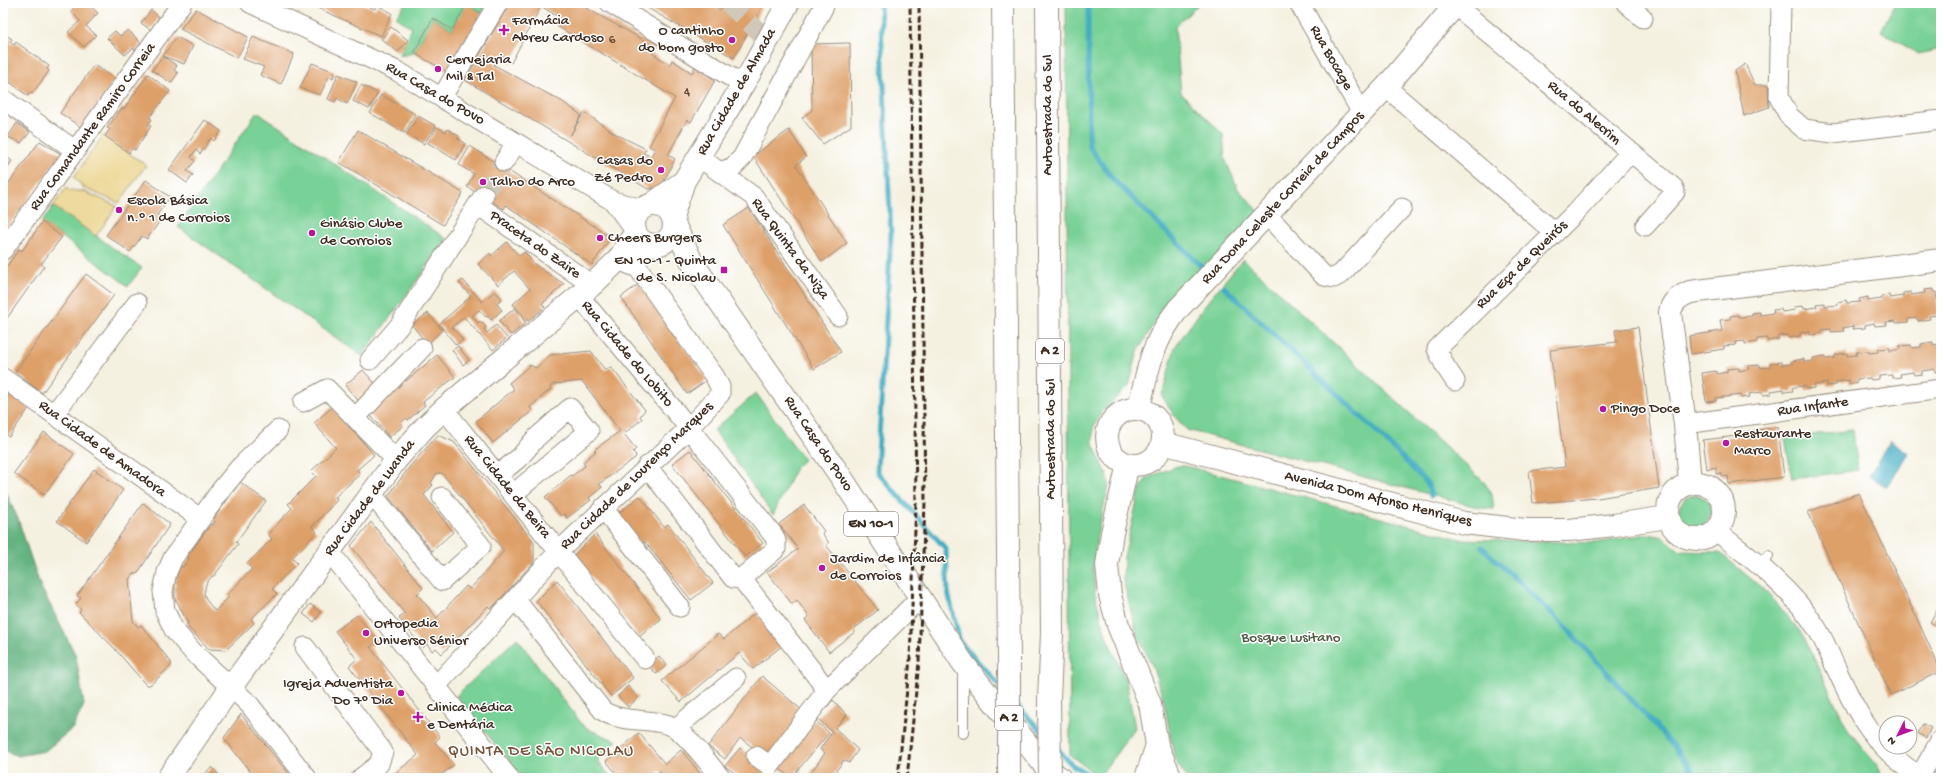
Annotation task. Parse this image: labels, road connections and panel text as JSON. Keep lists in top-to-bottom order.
{
  "streets": {
    "main road": [
      "Rua Cidade de Almada",
      "Rua Casa do Povo",
      "Autoestrada do Sul",
      "Rua Dona Celeste Correia de Campos",
      "A 2",
      "Rua Cidade de Luanda",
      "Avenida Dom Afonso Henriques",
      "EN 10-1"
    ],
    "street": [
      "Rua Bocage",
      "Rua do Alecrim",
      "Rua Comandante Ramiro Correia",
      "Praceta do Zaire",
      "Rua Quinta da Niza",
      "Rua Eça de Queirós",
      "Rua Cidade do Lobito",
      "Rua Infante",
      "Rua Cidade de Amadora",
      "Rua Cidade de Lourenço Marques",
      "Rua Cidade da Beira"
    ]
  },
  "crossings": [
    ["Rua Bocage", "Rua Dona Celeste Correia de Campos"],
    ["Rua Cidade de Almada", "Rua Casa do Povo"],
    ["Rua Cidade de Almada", "Rua Quinta da Niza"],
    ["Rua Cidade de Almada", "Rua Cidade de Luanda"],
    ["Rua Casa do Povo", "Rua Cidade de Luanda"],
    ["Rua do Alecrim", "Rua Dona Celeste Correia de Campos"],
    ["Rua do Alecrim", "Rua Eça de Queirós"],
    ["Rua Dona Celeste Correia de Campos", "Avenida Dom Afonso Henriques"],
    ["Praceta do Zaire", "Rua Cidade do Lobito"],
    ["Praceta do Zaire", "Rua Cidade de Luanda"],
    ["Rua Cidade do Lobito", "Rua Cidade de Lourenço Marques"],
    ["Rua Cidade do Lobito", "Rua Cidade de Luanda"],
    ["Rua Cidade de Lourenço Marques", "Rua Cidade da Beira"],
    ["Rua Cidade de Lourenço Marques", "Rua Cidade de Luanda"],
    ["Rua Cidade da Beira", "Rua Cidade de Luanda"]
  ],
  "districts": ["QUINTA DE SÃO NICOLAU"],
  "parks": ["Bosque Lusitano"],
  "places": {
    "health": ["Farmácia Abreu Cardoso", "Clinica Médica e Dentária"],
    "other": [
      "O cantinho do bom gosto",
      "Cervejaria Mil & Tal",
      "Casas do Zé Pedro",
      "Talho do Arco",
      "Escola Básica n.º 1 de Corroios",
      "Ginásio Clube de Corroios",
      "Cheers Burgers",
      "Pingo Doce",
      "Restaurante Marco",
      "Jardim de Infância de Corroios",
      "Ortopedia Universo Sénior",
      "Igreja Adventista Do 7º Dia"
    ],
    "transit": ["EN 10-1 - Quinta de S. Nicolau"]
  },
  "house_numbers": ["6", "4"],
  "north": "bottom left"
}
